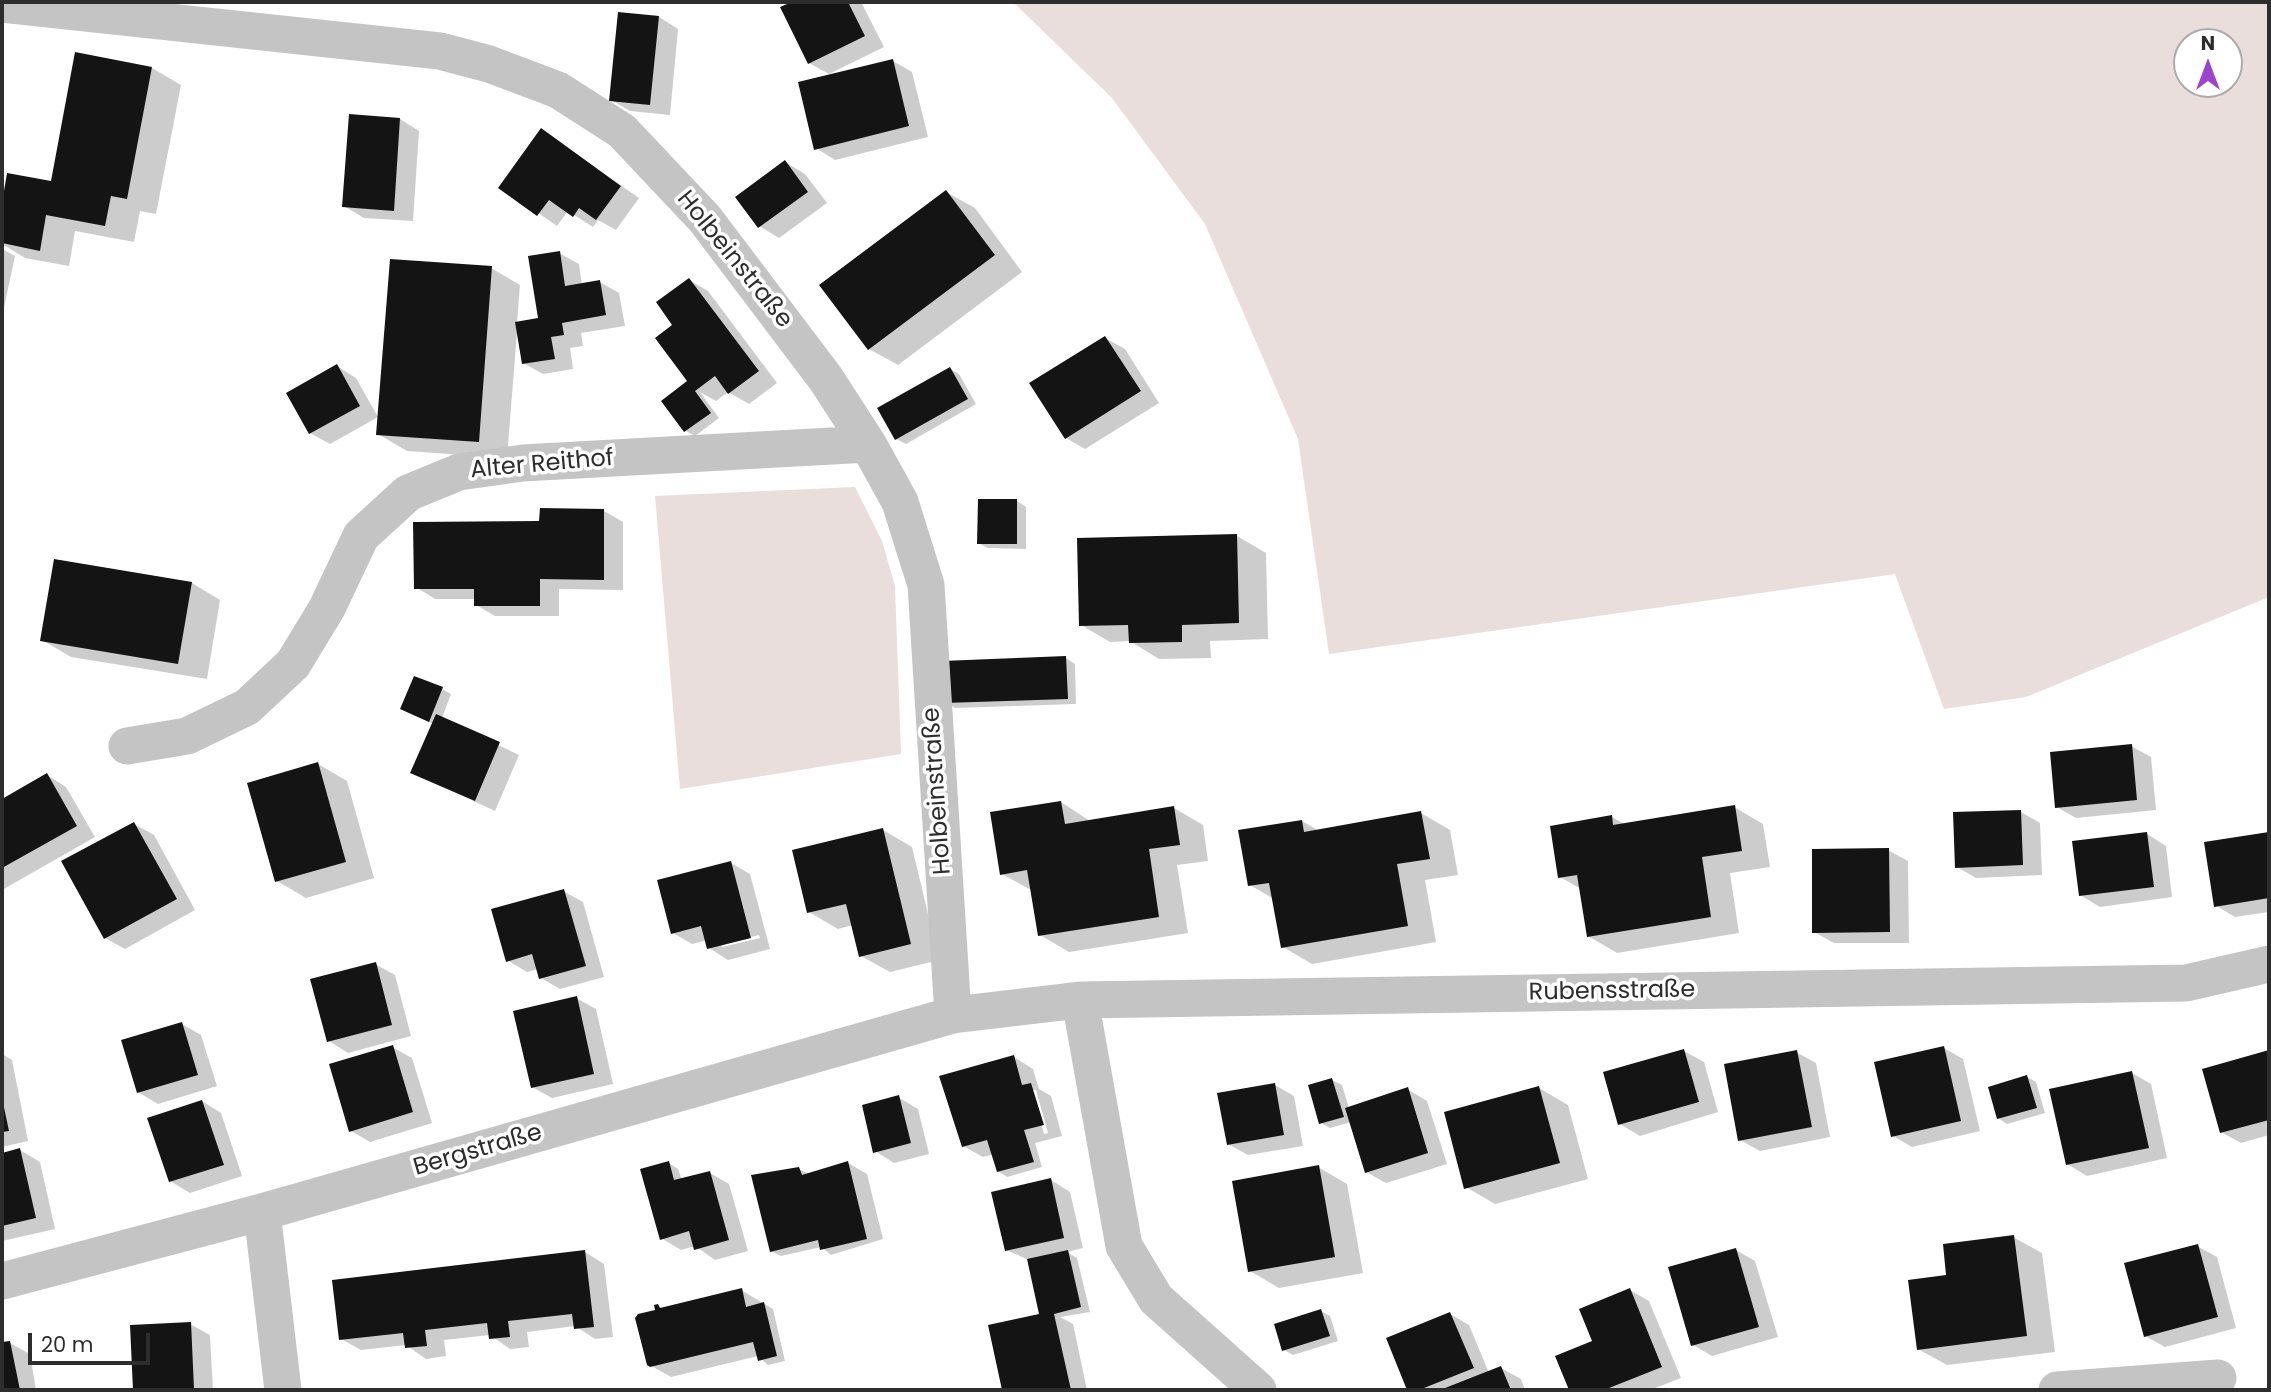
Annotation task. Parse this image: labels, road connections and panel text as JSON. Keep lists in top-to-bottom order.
{
  "streets": {
    "street": [
      "Holbeinstraße",
      "Alter Reithof",
      "Rubensstraße",
      "Bergstraße"
    ]
  },
  "crossings": [
    ["Holbeinstraße", "Alter Reithof"],
    ["Holbeinstraße", "Rubensstraße"],
    ["Holbeinstraße", "Bergstraße"],
    ["Rubensstraße", "Bergstraße"]
  ],
  "scale_bar": "20 m",
  "north": "top"
}
